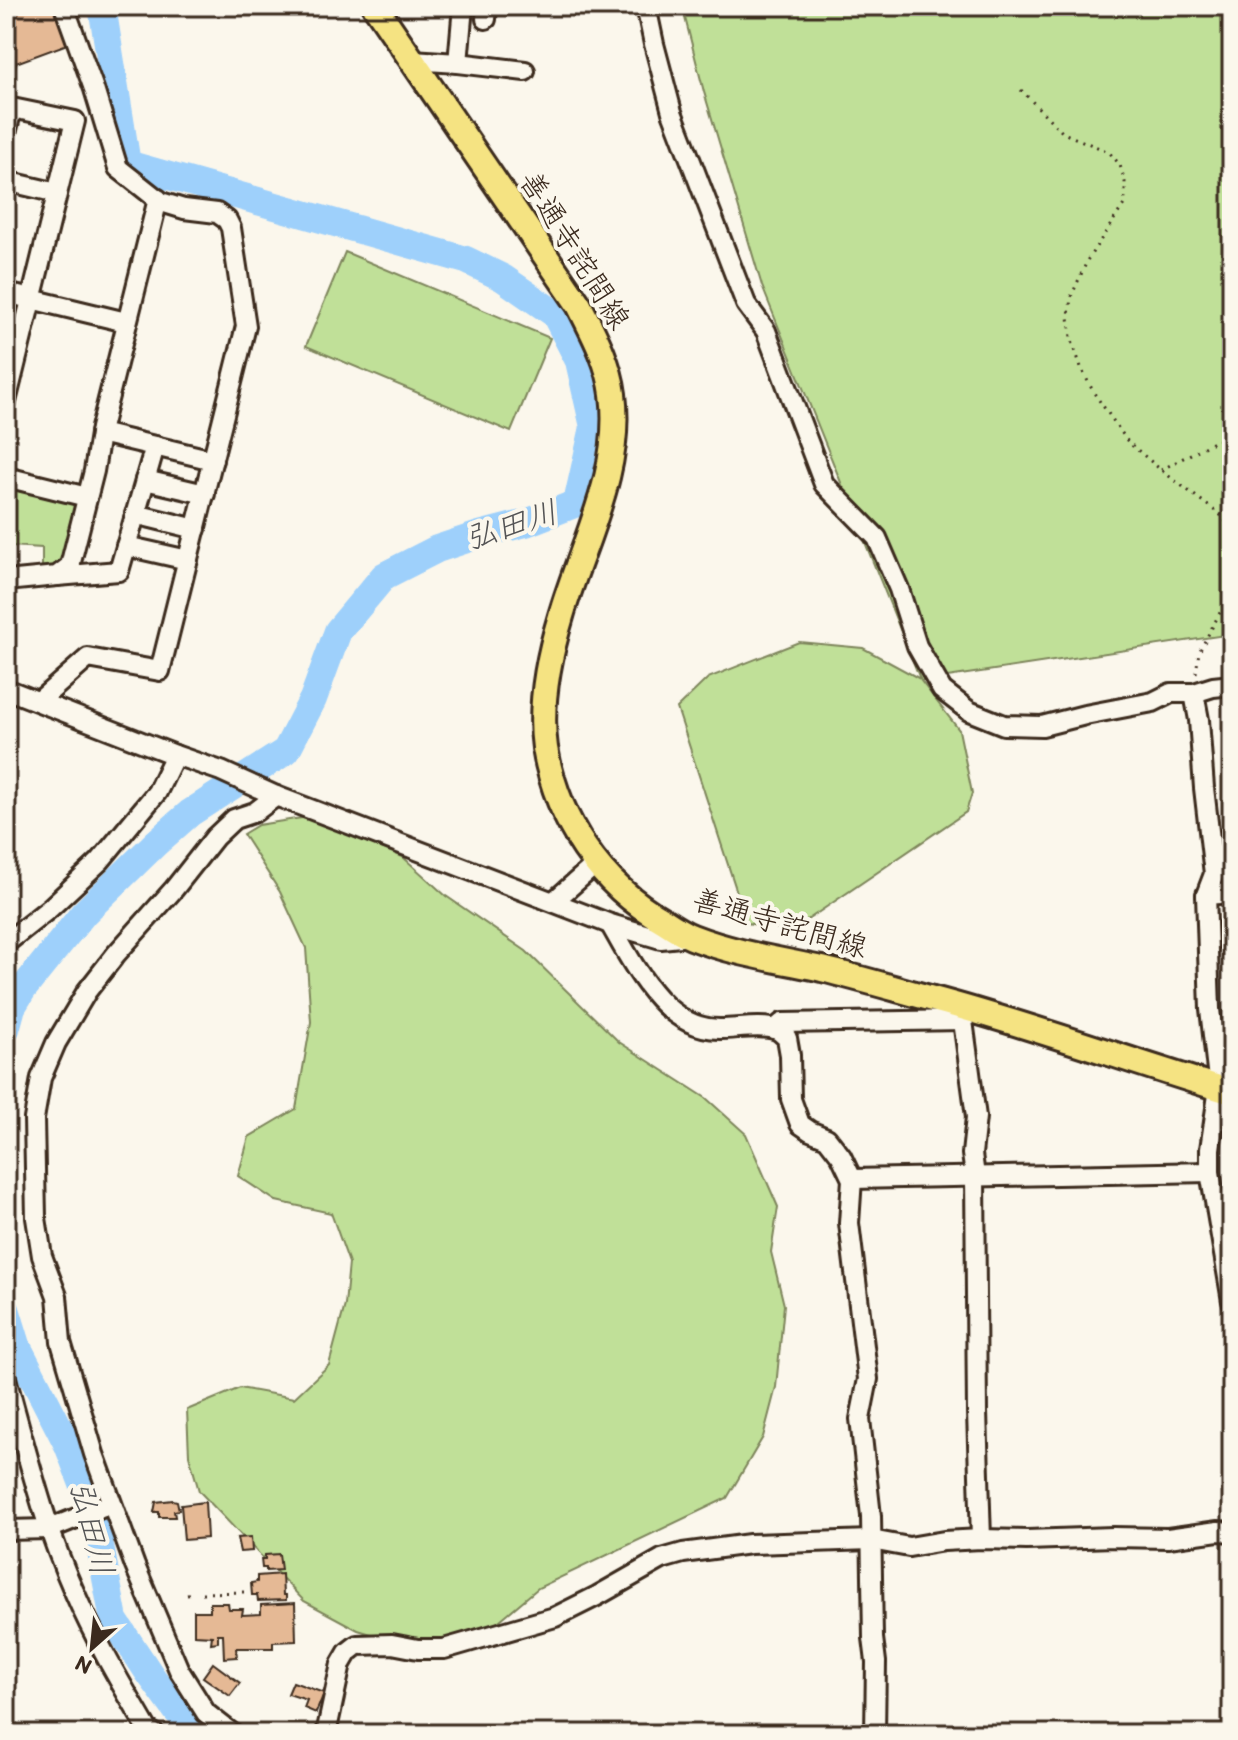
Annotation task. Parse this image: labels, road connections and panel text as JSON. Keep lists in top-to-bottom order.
{
  "streets": {
    "main road": ["善通寺詫間線"]
  },
  "water": ["弘田川"],
  "north": "bottom left"
}
